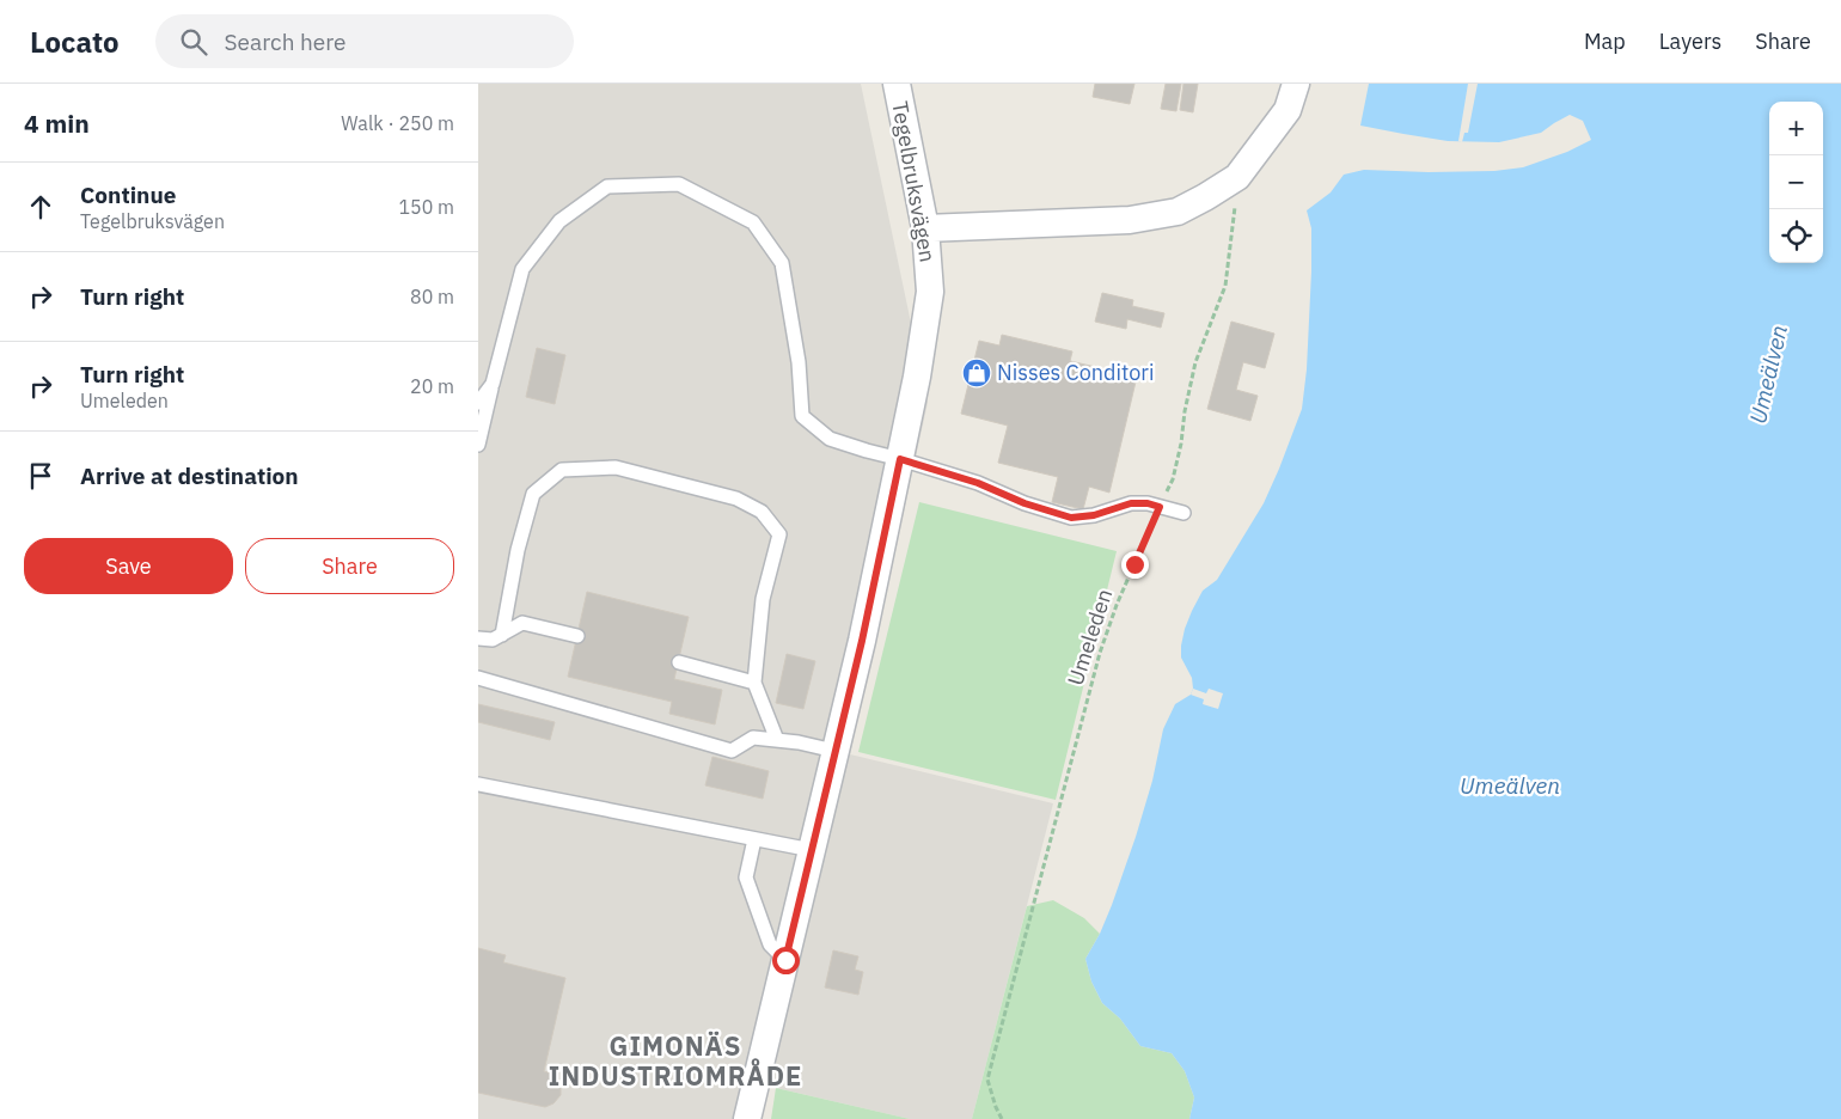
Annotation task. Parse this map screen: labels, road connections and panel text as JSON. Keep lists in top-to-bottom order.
{
  "streets": {
    "street": ["Tegelbruksvägen"],
    "path": ["Umeleden"]
  },
  "districts": ["GIMONÄS INDUSTRIOMRÅDE"],
  "water": ["Umeälven"],
  "places": {
    "shop": ["Nisses Conditori"]
  },
  "page": {
    "header": "Locato",
    "search": "Search here",
    "nav": ["Map", "Layers", "Share"],
    "heading": ["4 min", "Walk · 250 m"],
    "map_buttons": ["+", "−"],
    "list": [
      ["Continue", "Tegelbruksvägen", "150 m"],
      ["Turn right", "80 m"],
      ["Turn right", "Umeleden", "20 m"],
      "Arrive at destination"
    ],
    "buttons": ["Save", "Share"]
  }
}
